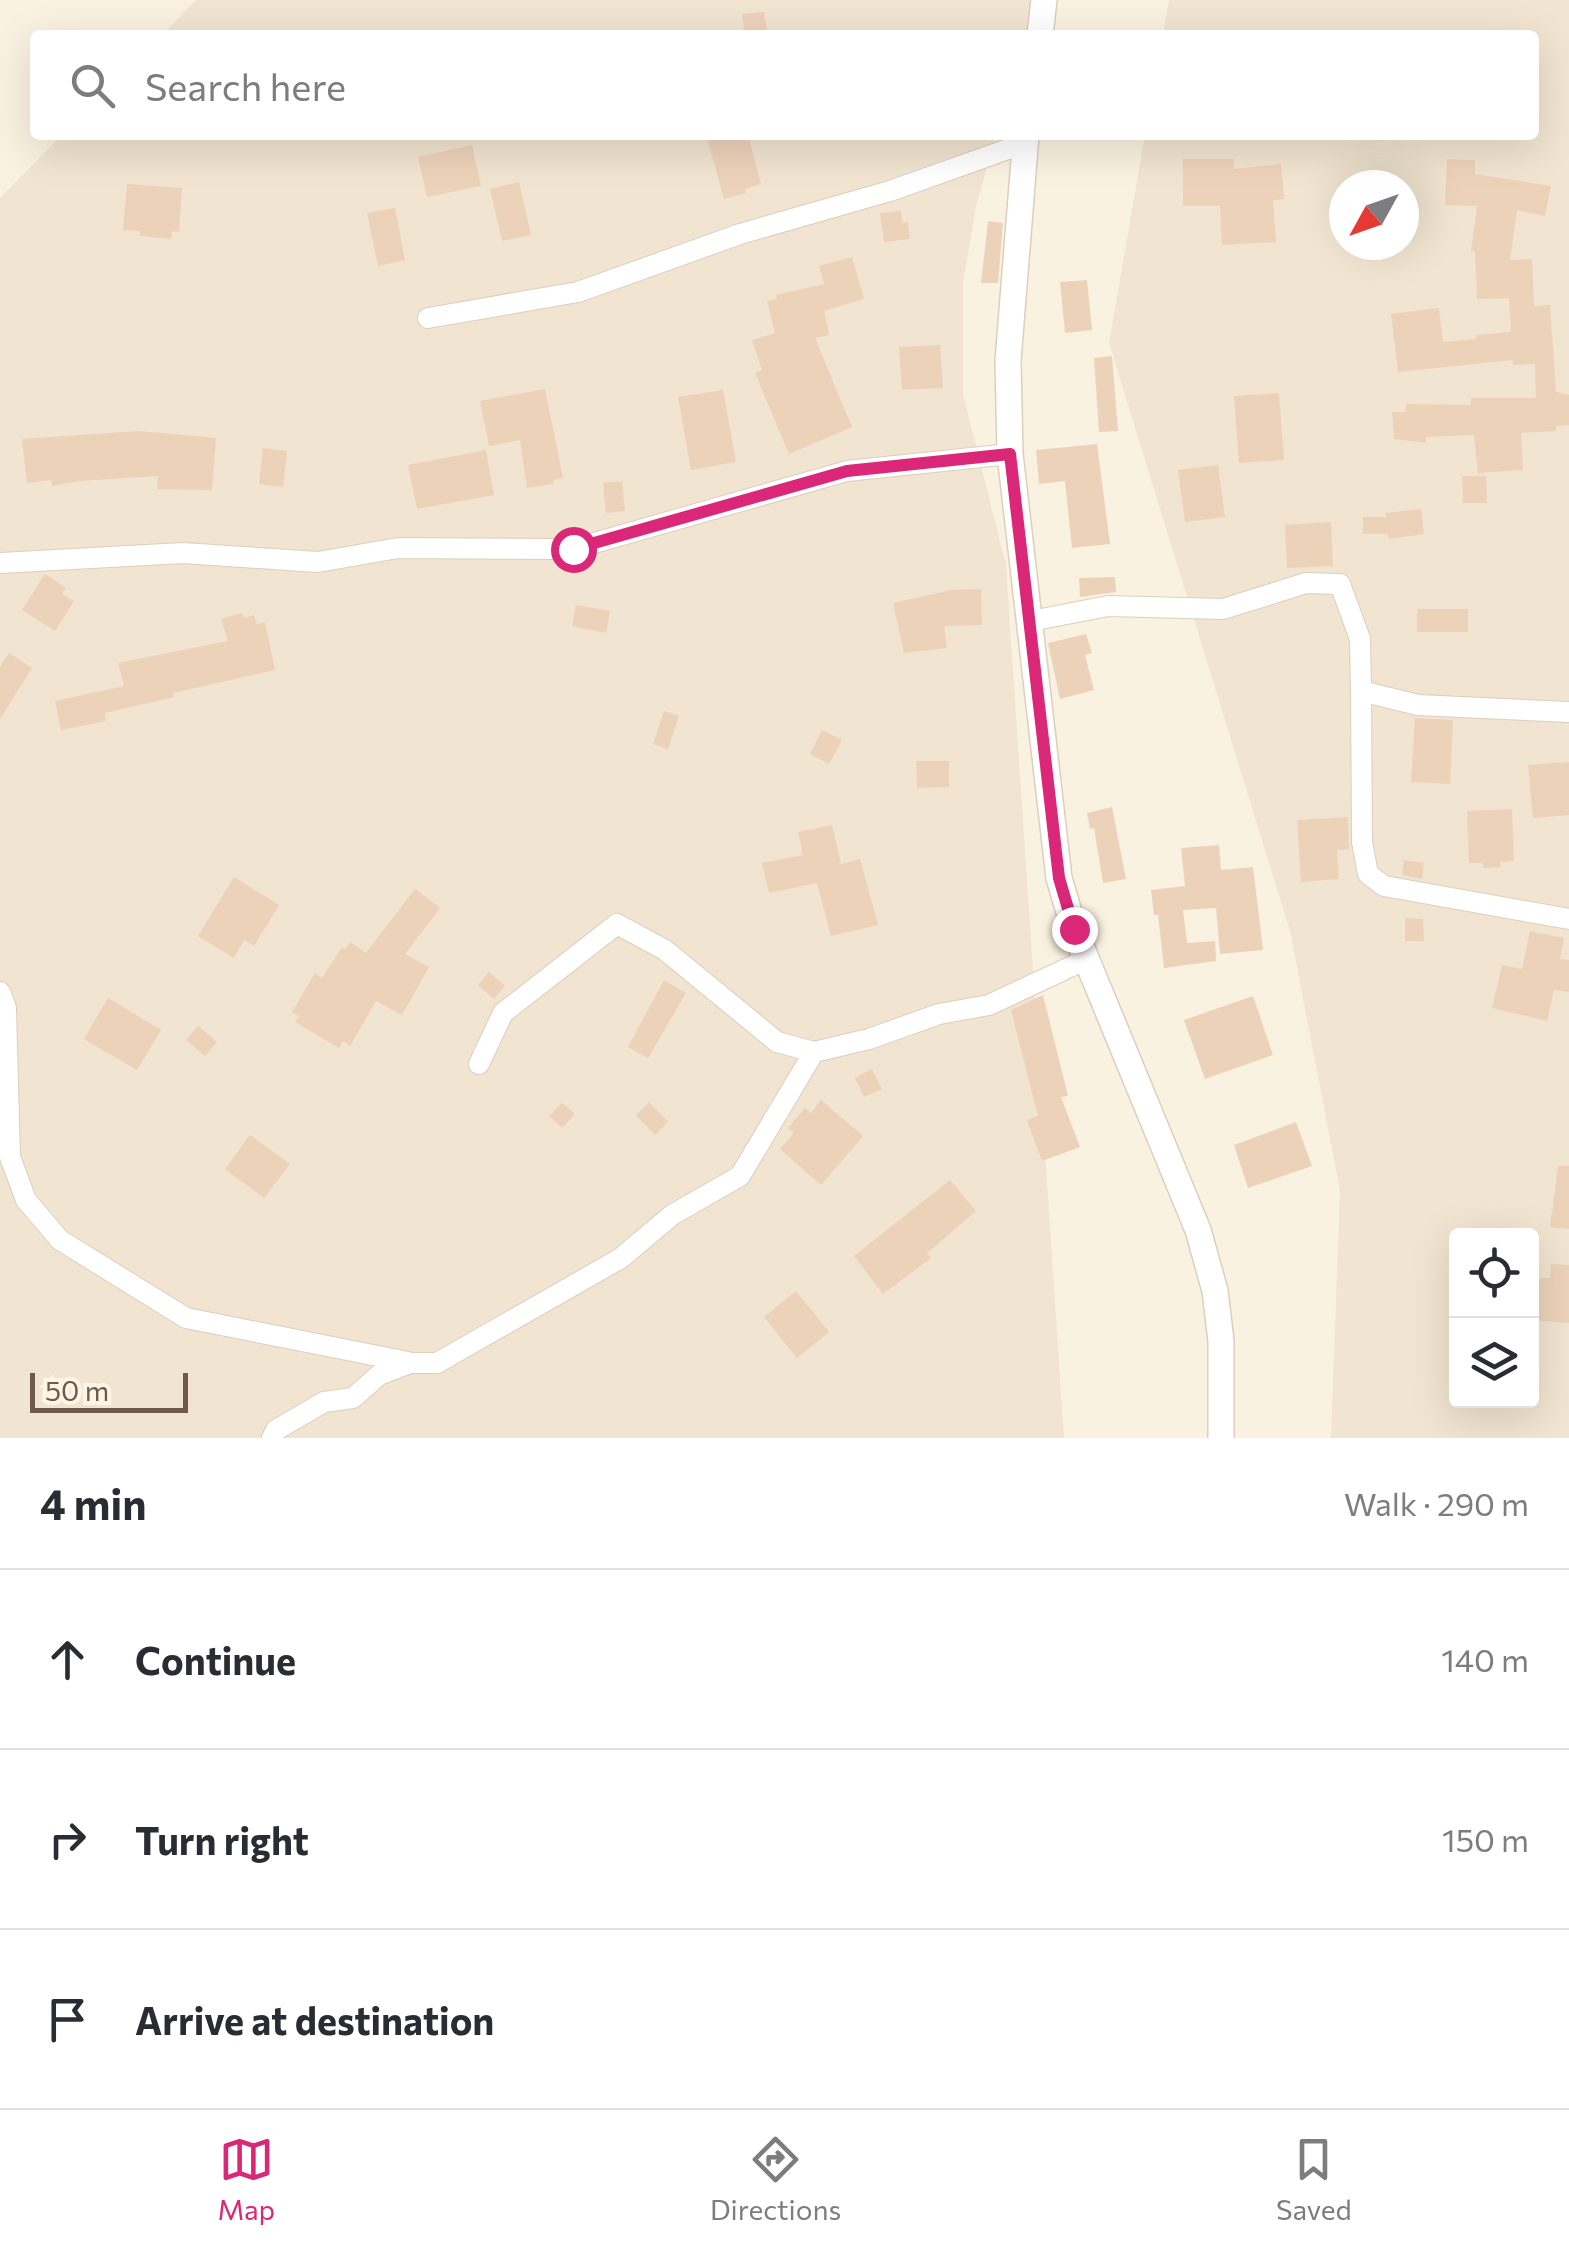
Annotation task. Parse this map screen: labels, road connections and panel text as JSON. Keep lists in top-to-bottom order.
{
  "scale_bar": "50 m",
  "north": "bottom left",
  "page": {
    "search": "Search here",
    "scale": "50 m",
    "heading": ["4 min", "Walk · 290 m"],
    "list": [
      ["Continue", "140 m"],
      ["Turn right", "150 m"],
      "Arrive at destination"
    ],
    "nav": ["Map", "Directions", "Saved"]
  }
}
